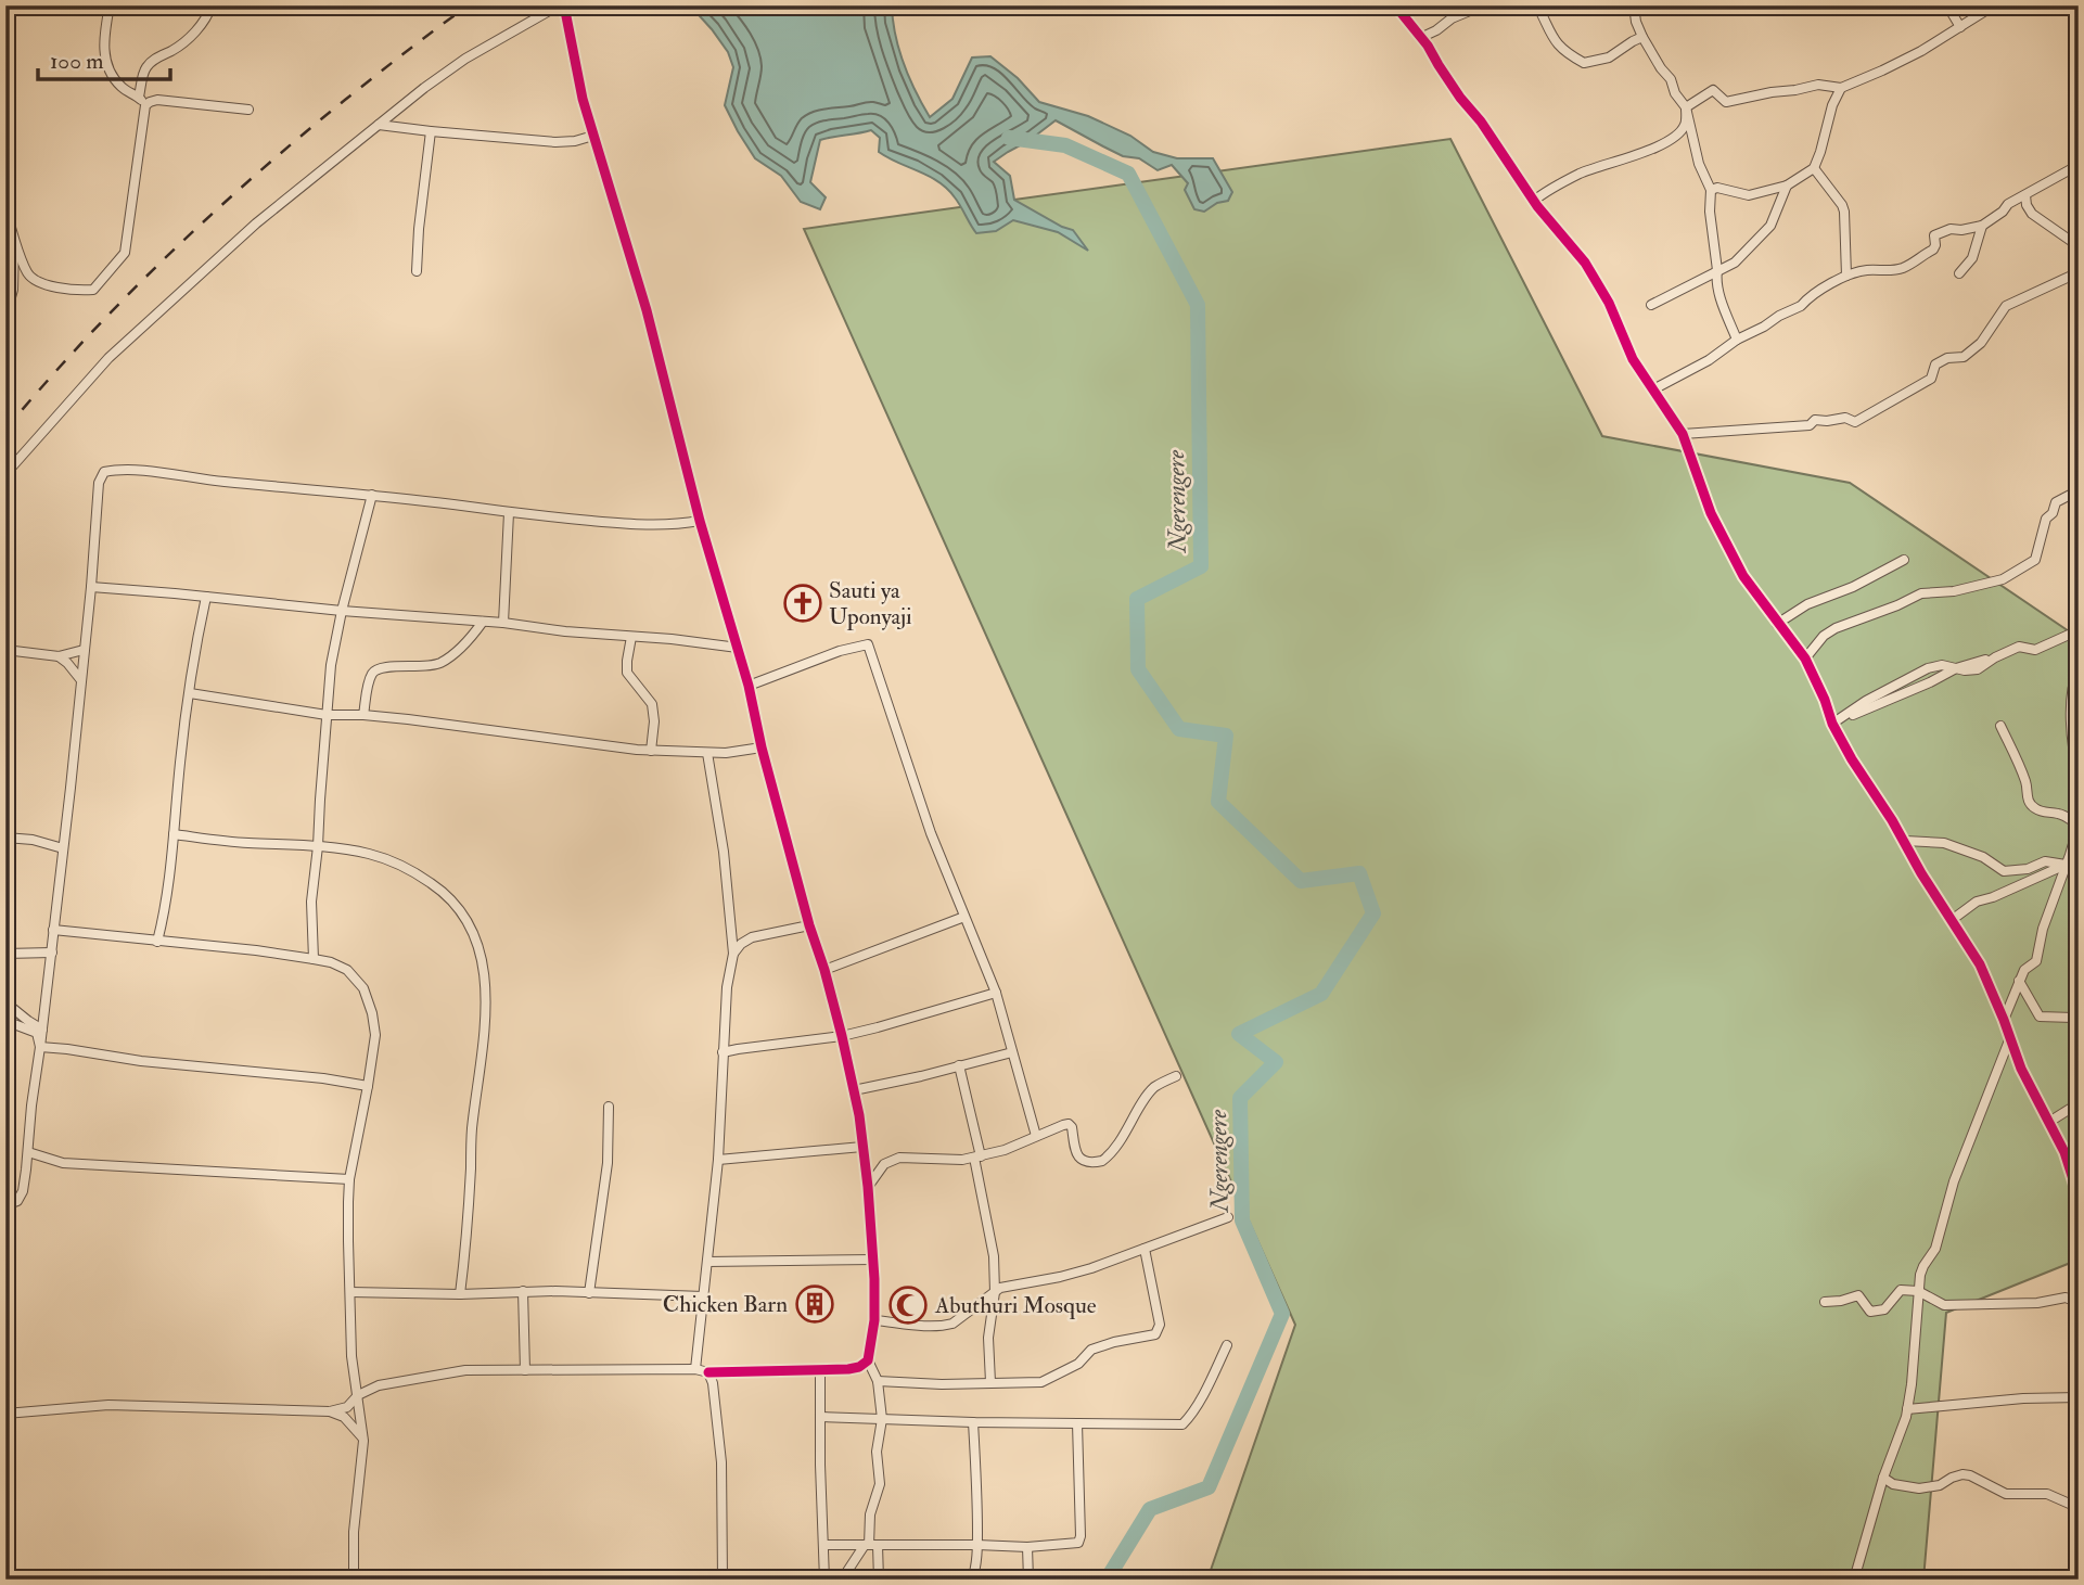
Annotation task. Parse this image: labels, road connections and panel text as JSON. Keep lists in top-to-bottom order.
{
  "water": ["Ngerengere"],
  "places": {
    "church": ["Sauti ya Uponyaji"],
    "building": ["Chicken Barn"],
    "mosque": ["Abuthuri Mosque"]
  },
  "scale_bar": "100 m"
}
